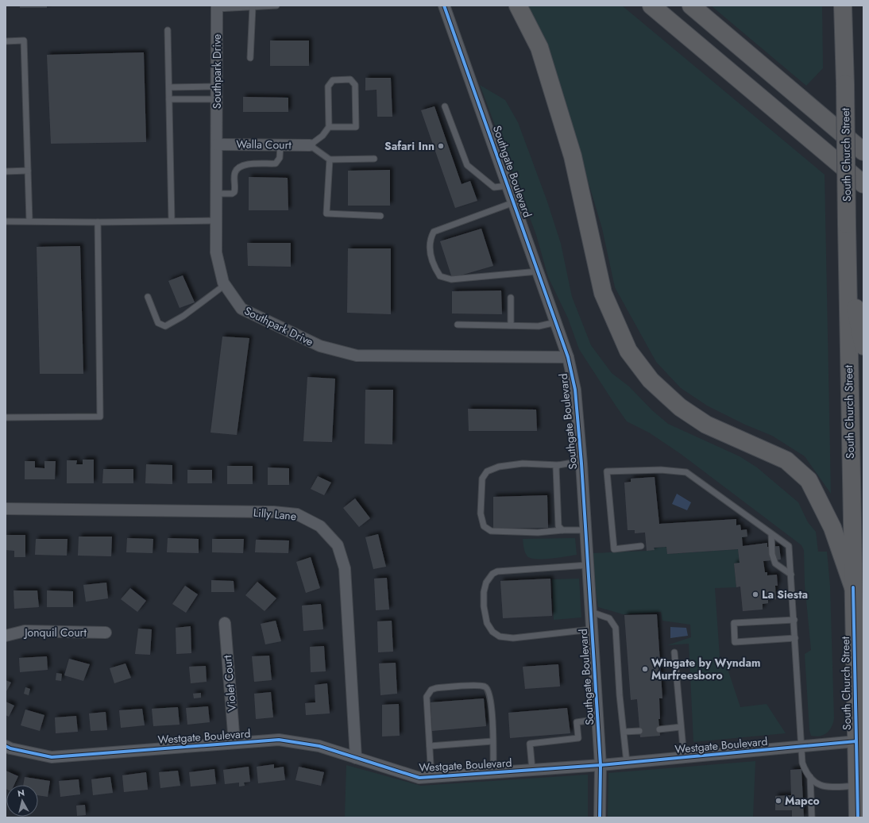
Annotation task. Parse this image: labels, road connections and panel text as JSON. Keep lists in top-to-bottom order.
{
  "streets": {
    "highway": ["South Church Street"],
    "street": [
      "Southpark Drive",
      "Walla Court",
      "Southgate Boulevard",
      "Lilly Lane",
      "Jonquil Court",
      "Violet Court",
      "Westgate Boulevard"
    ]
  },
  "crossings": [
    ["Southpark Drive", "Walla Court"],
    ["Southpark Drive", "Southgate Boulevard"],
    ["South Church Street", "Westgate Boulevard"],
    ["Southgate Boulevard", "Westgate Boulevard"],
    ["Lilly Lane", "Westgate Boulevard"],
    ["Violet Court", "Westgate Boulevard"]
  ],
  "places": [
    "Safari Inn",
    "La Siesta",
    "Wingate by Wyndam Murfreesboro",
    "Mapco"
  ],
  "north": "top"
}
